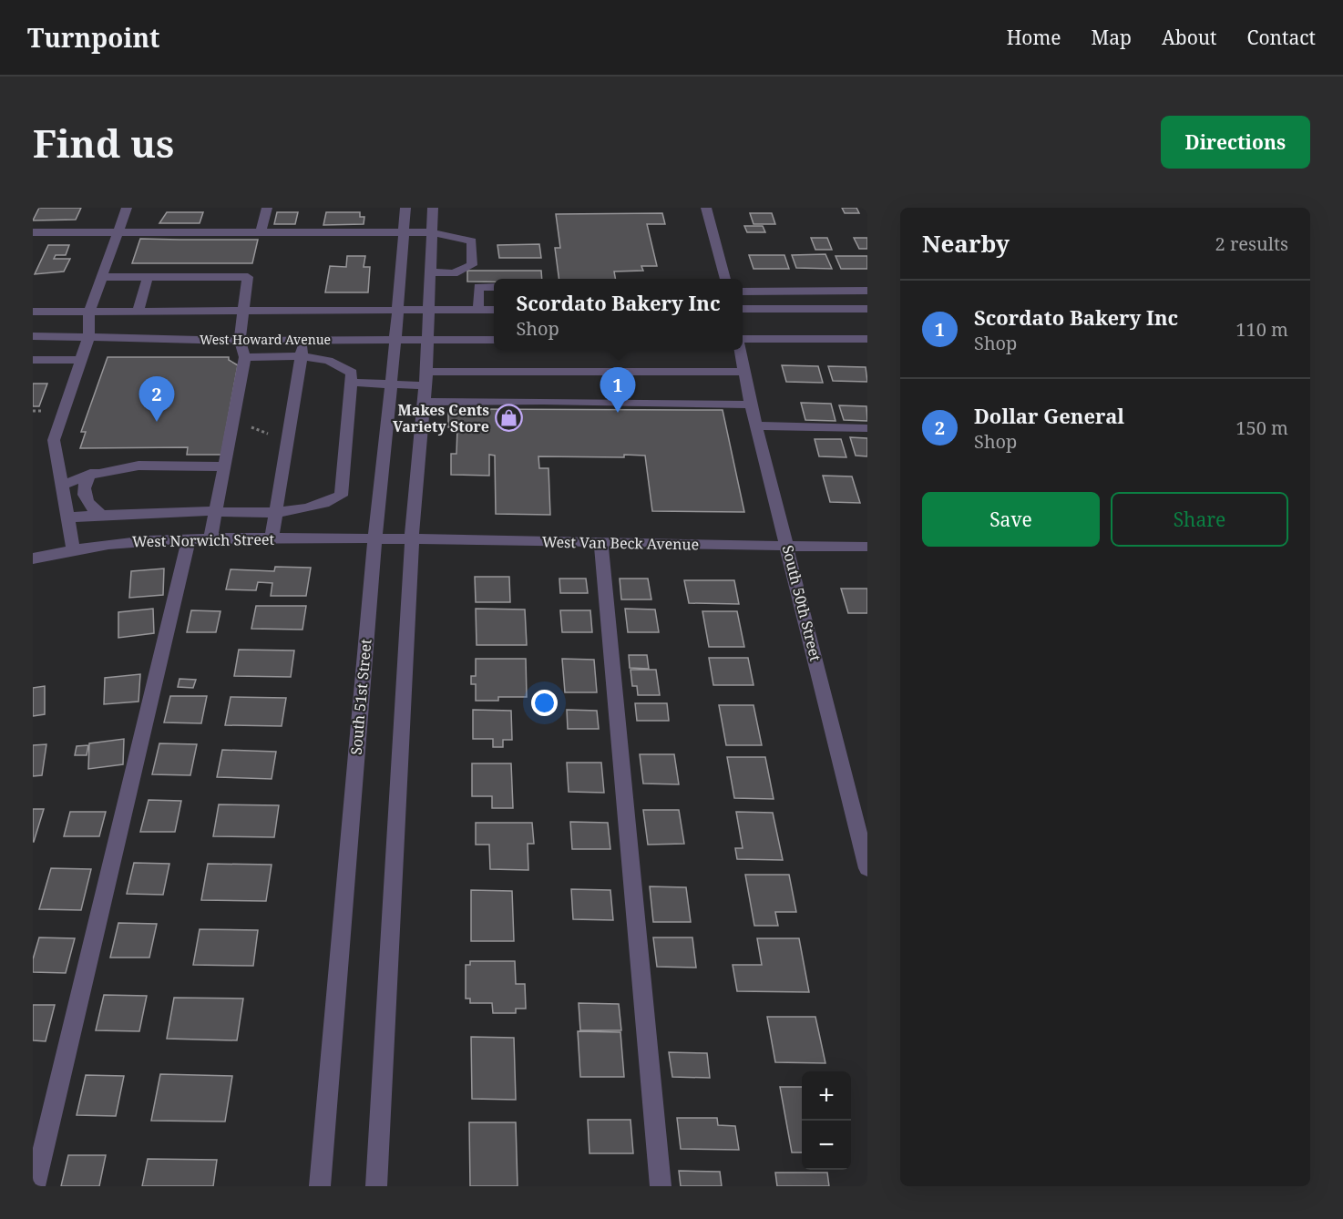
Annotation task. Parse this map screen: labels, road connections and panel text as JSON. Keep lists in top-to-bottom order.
{
  "streets": {
    "street": [
      "West Howard Avenue",
      "West Norwich Street",
      "West Van Beck Avenue",
      "South 50th Street",
      "South 51st Street"
    ]
  },
  "crossings": [
    ["West Howard Avenue", "South 51st Street"],
    ["West Norwich Street", "West Van Beck Avenue"],
    ["West Norwich Street", "South 51st Street"],
    ["West Van Beck Avenue", "South 50th Street"],
    ["West Van Beck Avenue", "South 51st Street"]
  ],
  "places": {
    "shop": ["Makes Cents Variety Store"]
  },
  "page": {
    "header": "Turnpoint",
    "nav": [
      "Home",
      "Map",
      "About",
      "Contact"
    ],
    "buttons": [
      "Directions",
      ["Save", "Share"]
    ],
    "title": "Find us",
    "heading": ["Nearby", "2 results"],
    "popup": ["Scordato Bakery Inc", "Shop"],
    "list": [
      {
        "mark": "1",
        "name": "Scordato Bakery Inc",
        "note": "Shop",
        "value": "110 m"
      },
      {
        "mark": "2",
        "name": "Dollar General",
        "note": "Shop",
        "value": "150 m"
      }
    ],
    "pins": ["1", "2"],
    "map_buttons": ["+", "−"]
  }
}
